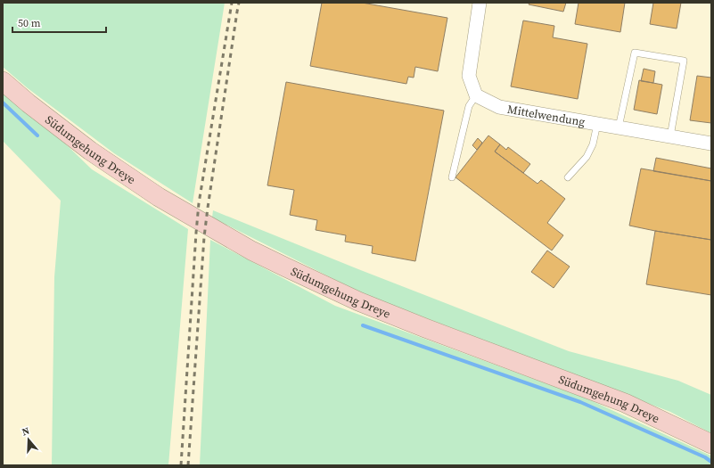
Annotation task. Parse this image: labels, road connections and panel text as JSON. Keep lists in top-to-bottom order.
{
  "streets": {
    "main road": ["Südumgehung Dreye"],
    "street": ["Mittelwendung"]
  },
  "scale_bar": "50 m",
  "north": "top"
}
